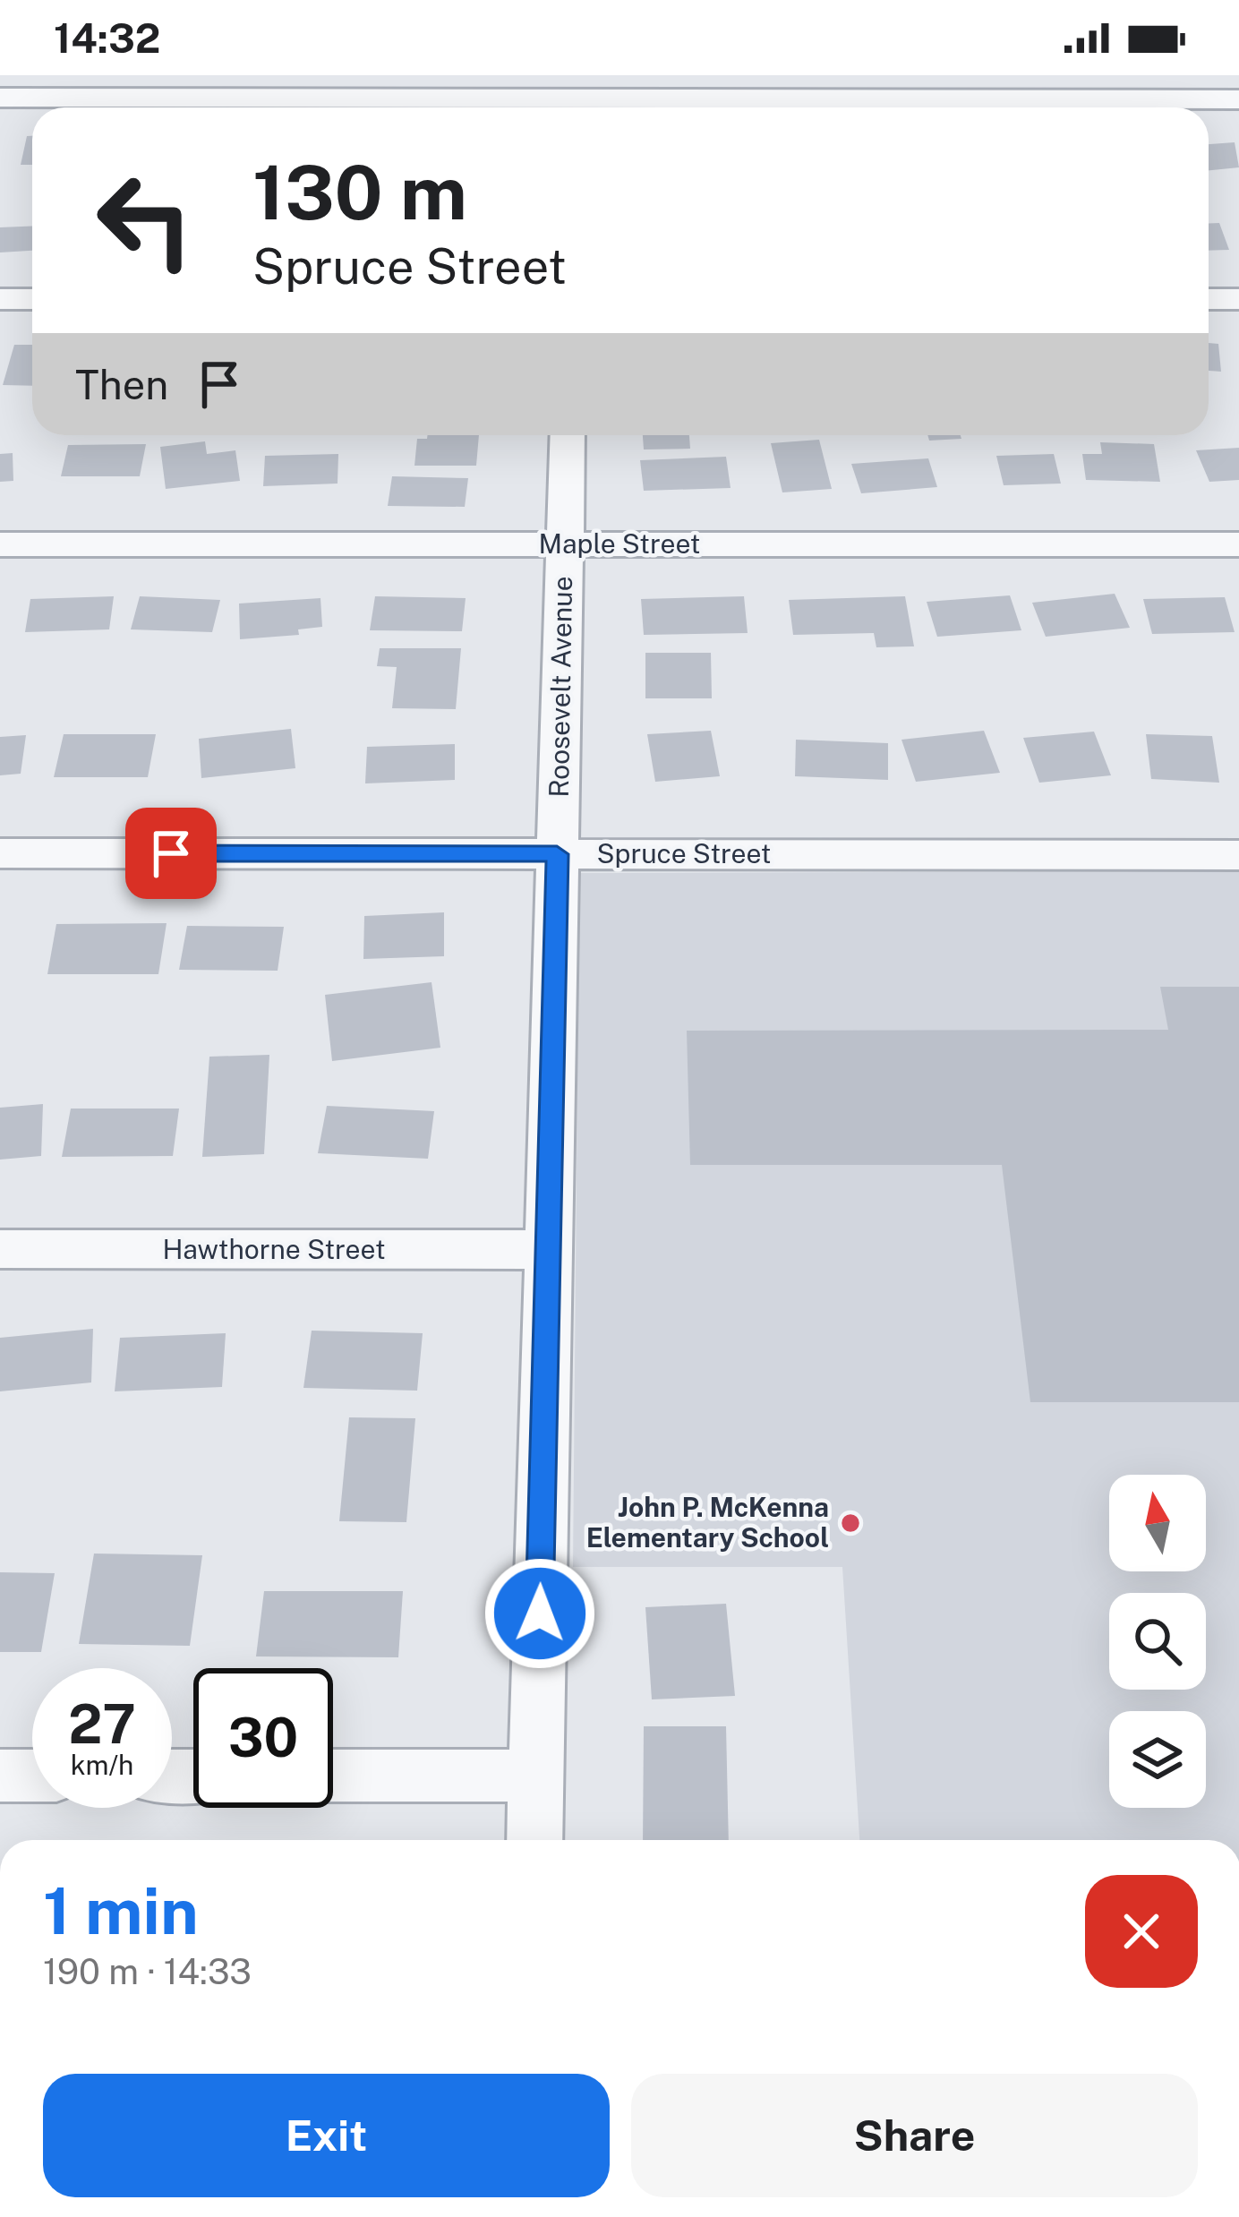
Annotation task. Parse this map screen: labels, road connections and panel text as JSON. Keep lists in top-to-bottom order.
{
  "streets": {
    "street": [
      "Maple Street",
      "Roosevelt Avenue",
      "Spruce Street",
      "Hawthorne Street"
    ]
  },
  "crossings": [
    ["Maple Street", "Roosevelt Avenue"],
    ["Roosevelt Avenue", "Spruce Street"],
    ["Roosevelt Avenue", "Hawthorne Street"]
  ],
  "places": ["John P. McKenna Elementary School"],
  "north": "top",
  "page": {
    "status": "14:32",
    "turn": ["130 m", "Spruce Street"],
    "then": "Then",
    "speed": "27 km/h",
    "limit": "30",
    "heading": ["1 min", "190 m · 14:33"],
    "buttons": ["Exit", "Share"]
  }
}
